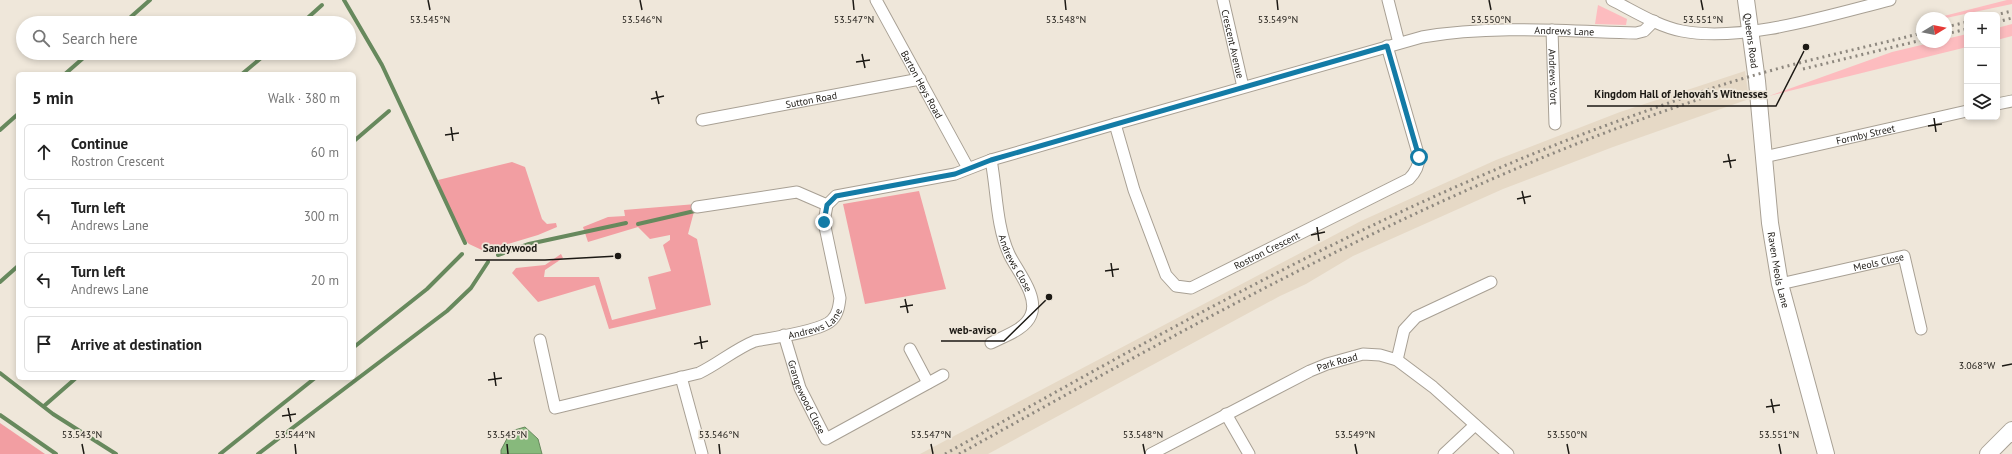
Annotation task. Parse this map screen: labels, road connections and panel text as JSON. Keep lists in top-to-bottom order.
{
  "streets": {
    "street": [
      "Andrews Lane",
      "Queens Road",
      "Crescent Avenue",
      "Andrews Yort",
      "Barton Heys Road",
      "Sutton Road",
      "Formby Street",
      "Rostron Crescent",
      "Andrews Close",
      "Meols Close",
      "Raven Meols Lane",
      "Park Road",
      "Grangewood Close"
    ]
  },
  "crossings": [
    ["Andrews Lane", "Crescent Avenue"],
    ["Andrews Lane", "Andrews Yort"],
    ["Andrews Lane", "Barton Heys Road"],
    ["Andrews Lane", "Rostron Crescent"],
    ["Andrews Lane", "Andrews Close"],
    ["Andrews Lane", "Grangewood Close"],
    ["Queens Road", "Raven Meols Lane"],
    ["Barton Heys Road", "Sutton Road"],
    ["Formby Street", "Raven Meols Lane"],
    ["Meols Close", "Raven Meols Lane"]
  ],
  "places": ["Kingdom Hall of Jehovah's Witnesses", "Sandywood", "web-aviso"],
  "north": "right",
  "page": {
    "map_buttons": ["+", "−"],
    "search": "Search here",
    "heading": ["5 min", "Walk · 380 m"],
    "list": [
      ["Continue", "Rostron Crescent", "60 m"],
      ["Turn left", "Andrews Lane", "300 m"],
      ["Turn left", "Andrews Lane", "20 m"],
      "Arrive at destination"
    ]
  },
  "coordinates": [
    "53.546°N",
    "53.548°N",
    "53.549°N",
    "53.550°N",
    "53.551°N",
    "53.545°N",
    "53.547°N",
    "3.068°W",
    "53.543°N",
    "53.544°N"
  ]
}
